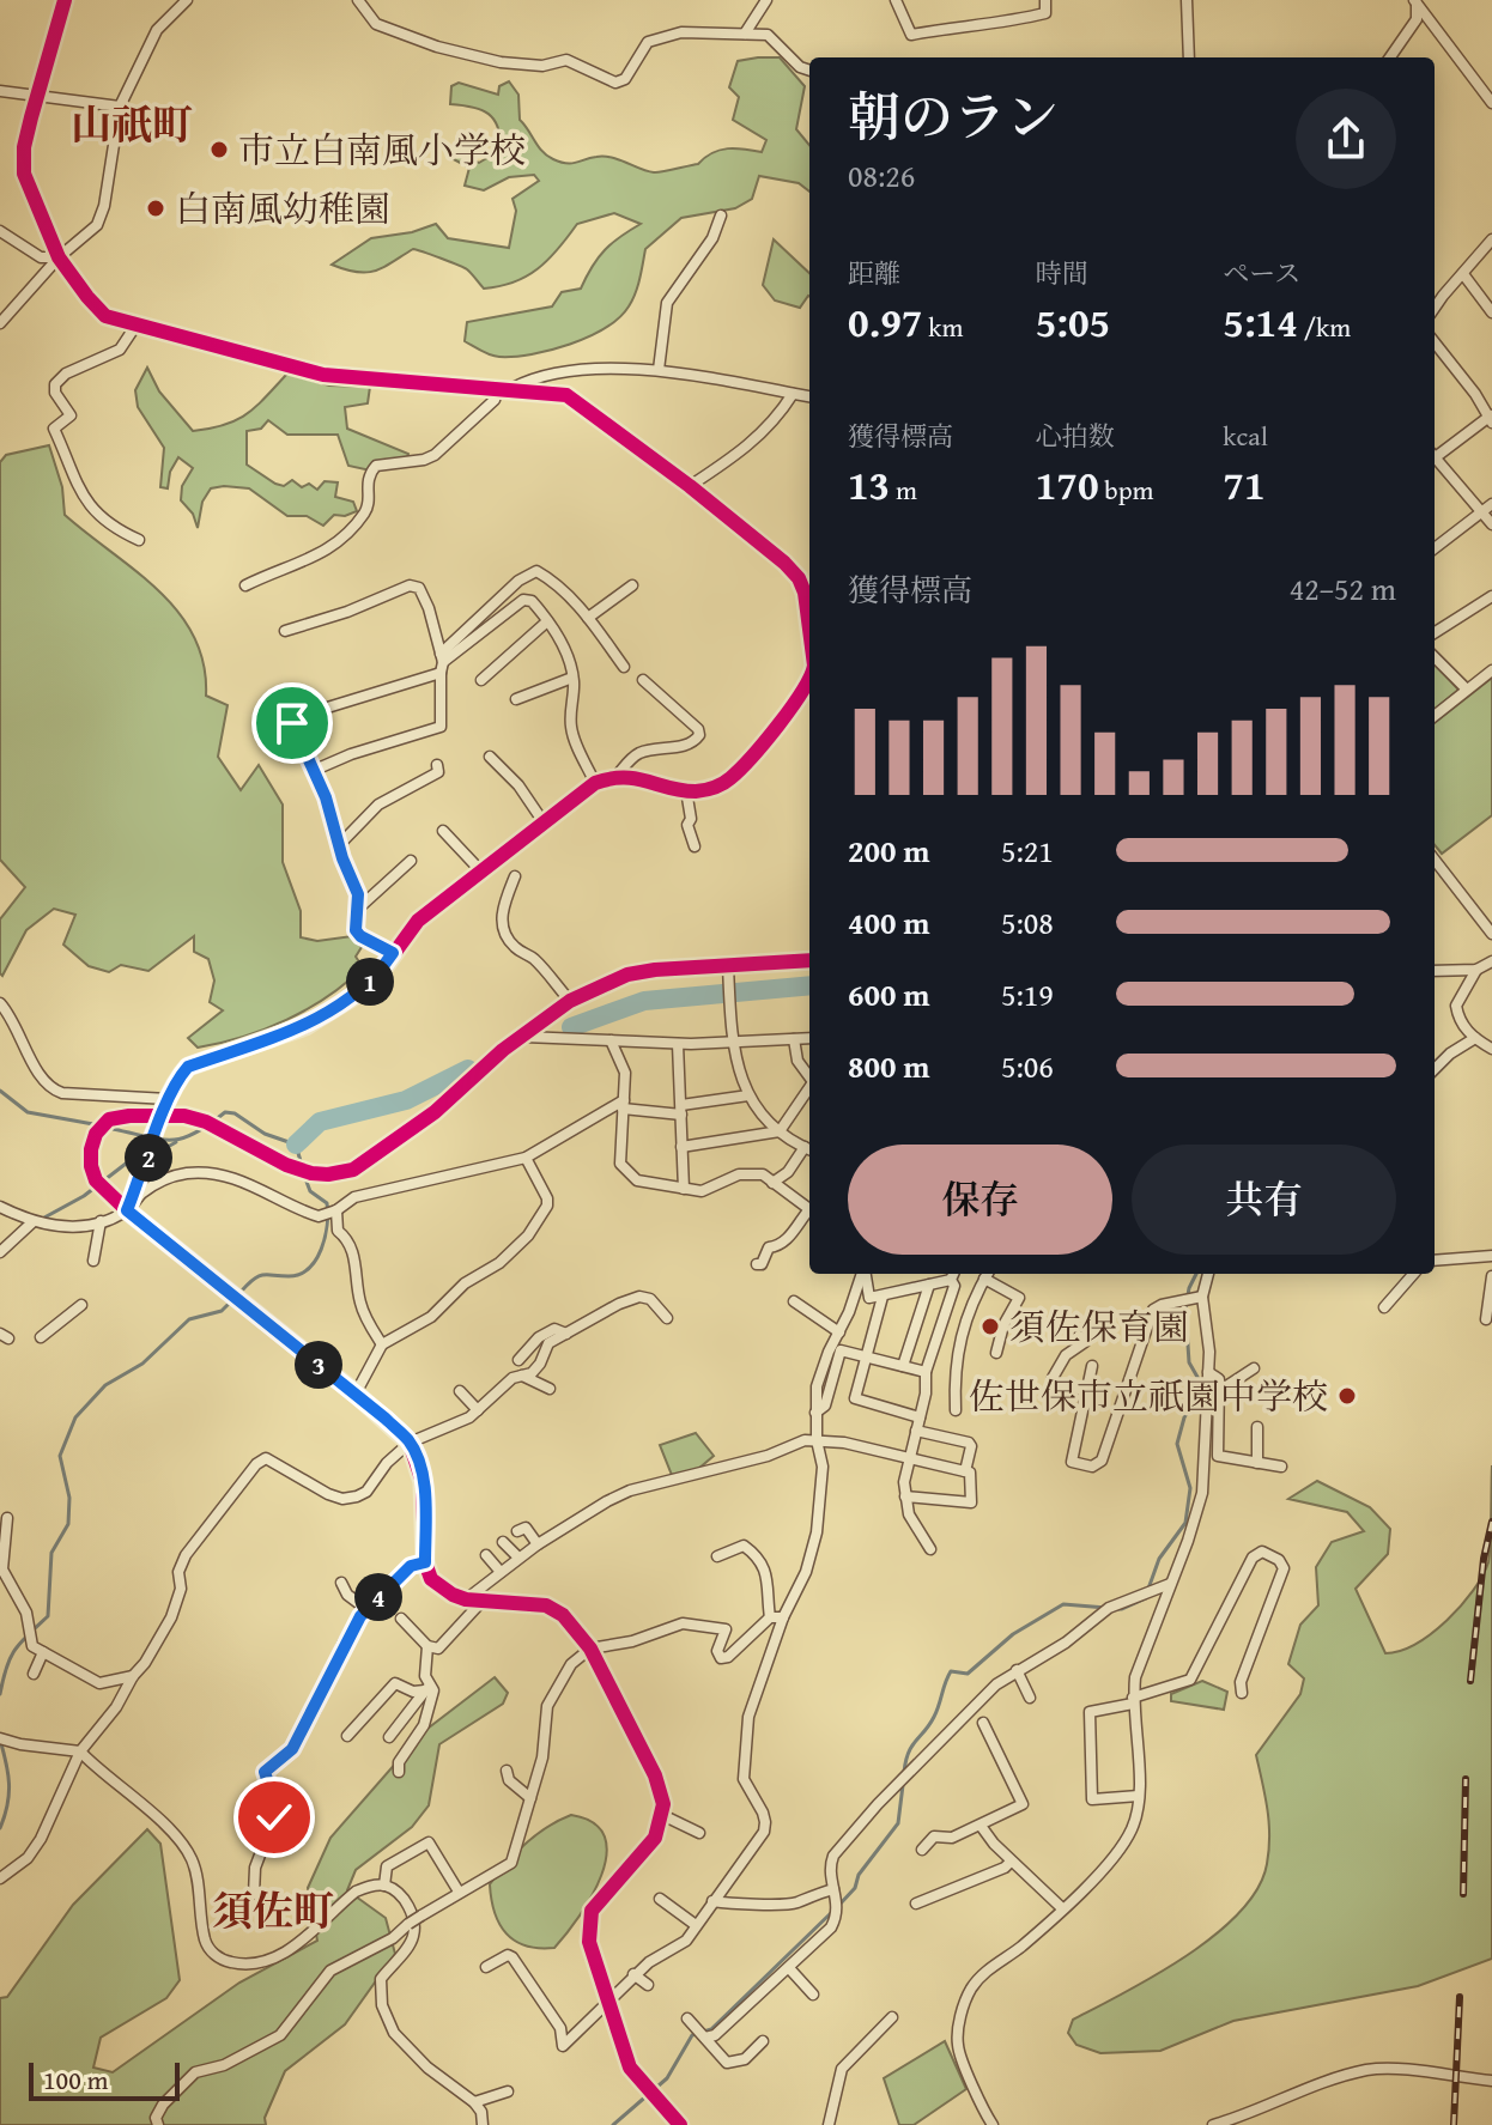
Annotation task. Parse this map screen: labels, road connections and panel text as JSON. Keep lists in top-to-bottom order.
{
  "districts": ["山祇町", "須佐町"],
  "places": [
    "市立白南風小学校",
    "白南風幼稚園",
    "須佐保育園",
    "佐世保市立祇園中学校"
  ],
  "scale_bar": "100 m",
  "page": {
    "heading": ["朝のラン", "08:26"],
    "stats": [
      ["距離", "0.97 km"],
      ["時間", "5:05"],
      ["ペース", "5:14 /km"],
      ["獲得標高", "13 m"],
      ["心拍数", "170 bpm"],
      ["kcal", "71"]
    ],
    "chart": ["獲得標高", "42–52 m"],
    "list": [
      {
        "name": "200 m",
        "note": "5:21"
      },
      {
        "name": "400 m",
        "note": "5:08"
      },
      {
        "name": "600 m",
        "note": "5:19"
      },
      {
        "name": "800 m",
        "note": "5:06"
      }
    ],
    "pins": [
      "1",
      "2",
      "3",
      "4"
    ],
    "buttons": ["保存", "共有"],
    "scale": "100 m"
  }
}
